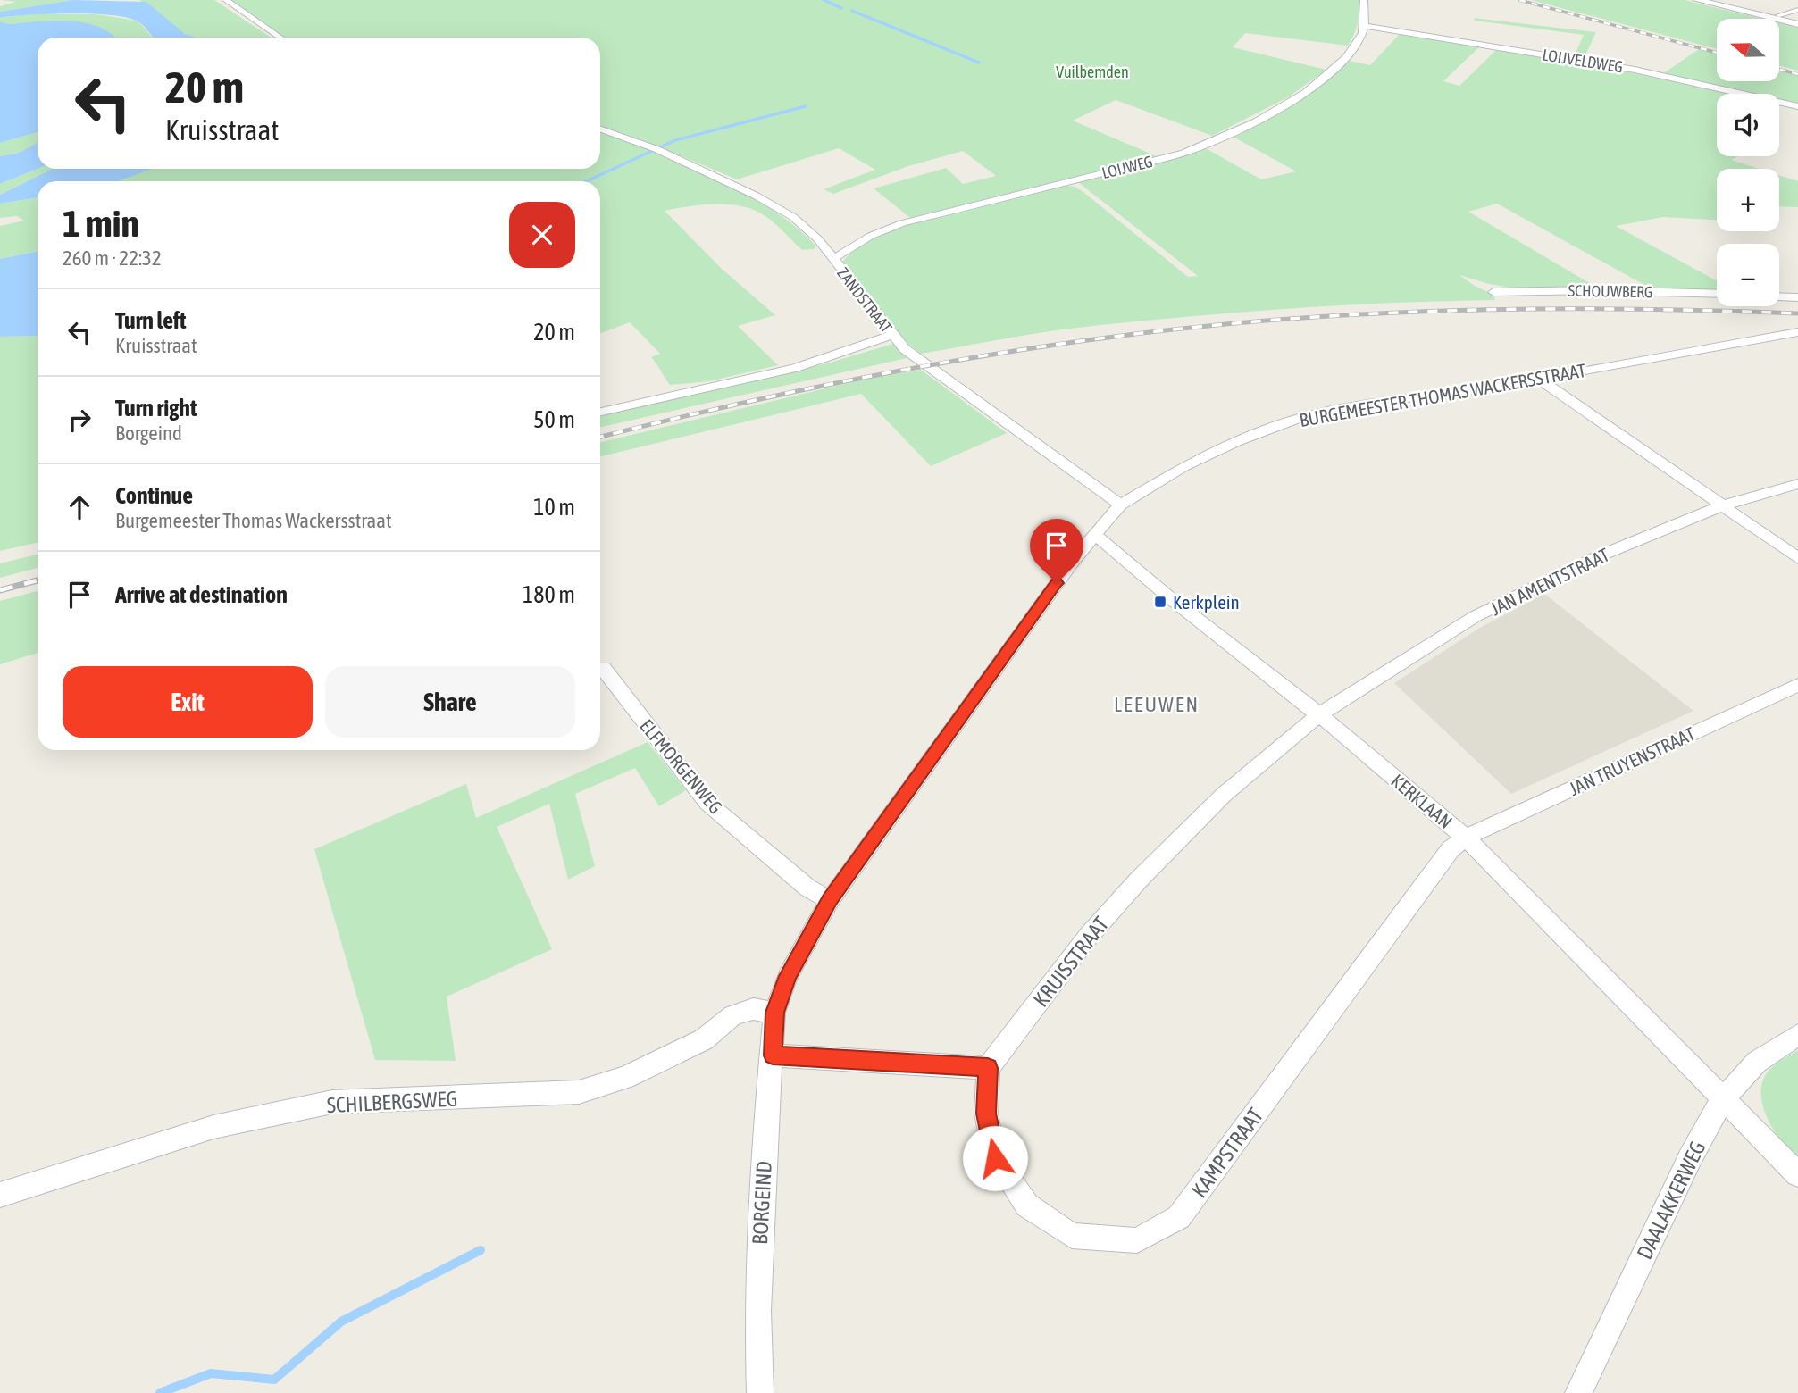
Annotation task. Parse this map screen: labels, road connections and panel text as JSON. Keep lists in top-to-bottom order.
{
  "streets": {
    "street": [
      "LOIJVELDWEG",
      "LOIJWEG",
      "SCHOUWBERG",
      "ZANDSTRAAT",
      "BURGEMEESTER THOMAS WACKERSSTRAAT",
      "JAN AMENTSTRAAT",
      "JAN TRUYENSTRAAT",
      "ELFMORGENWEG",
      "KERKLAAN",
      "KRUISSTRAAT",
      "SCHILBERGSWEG",
      "KAMPSTRAAT",
      "DAALAKKERWEG",
      "BORGEIND"
    ]
  },
  "crossings": [
    ["LOIJVELDWEG", "LOIJWEG"],
    ["LOIJWEG", "ZANDSTRAAT"],
    ["ZANDSTRAAT", "BURGEMEESTER THOMAS WACKERSSTRAAT"],
    ["BURGEMEESTER THOMAS WACKERSSTRAAT", "ELFMORGENWEG"],
    ["BURGEMEESTER THOMAS WACKERSSTRAAT", "KERKLAAN"],
    ["BURGEMEESTER THOMAS WACKERSSTRAAT", "SCHILBERGSWEG"],
    ["BURGEMEESTER THOMAS WACKERSSTRAAT", "BORGEIND"],
    ["JAN AMENTSTRAAT", "KERKLAAN"],
    ["JAN AMENTSTRAAT", "KRUISSTRAAT"],
    ["JAN TRUYENSTRAAT", "KERKLAAN"],
    ["JAN TRUYENSTRAAT", "KAMPSTRAAT"],
    ["KERKLAAN", "KRUISSTRAAT"],
    ["KERKLAAN", "KAMPSTRAAT"],
    ["KERKLAAN", "DAALAKKERWEG"],
    ["KRUISSTRAAT", "KAMPSTRAAT"],
    ["SCHILBERGSWEG", "BORGEIND"]
  ],
  "districts": ["LEEUWEN"],
  "parks": ["Vuilbemden"],
  "places": {
    "transit": ["Kerkplein"]
  },
  "north": "left",
  "page": {
    "map_buttons": ["+", "−"],
    "turn": ["20 m", "Kruisstraat"],
    "heading": ["1 min", "260 m · 22:32"],
    "list": [
      {
        "name": "Turn left",
        "note": "Kruisstraat",
        "value": "20 m"
      },
      {
        "name": "Turn right",
        "note": "Borgeind",
        "value": "50 m"
      },
      {
        "name": "Continue",
        "note": "Burgemeester Thomas Wackersstraat",
        "value": "10 m"
      },
      {
        "name": "Arrive at destination",
        "value": "180 m"
      }
    ],
    "buttons": ["Exit", "Share"]
  }
}
